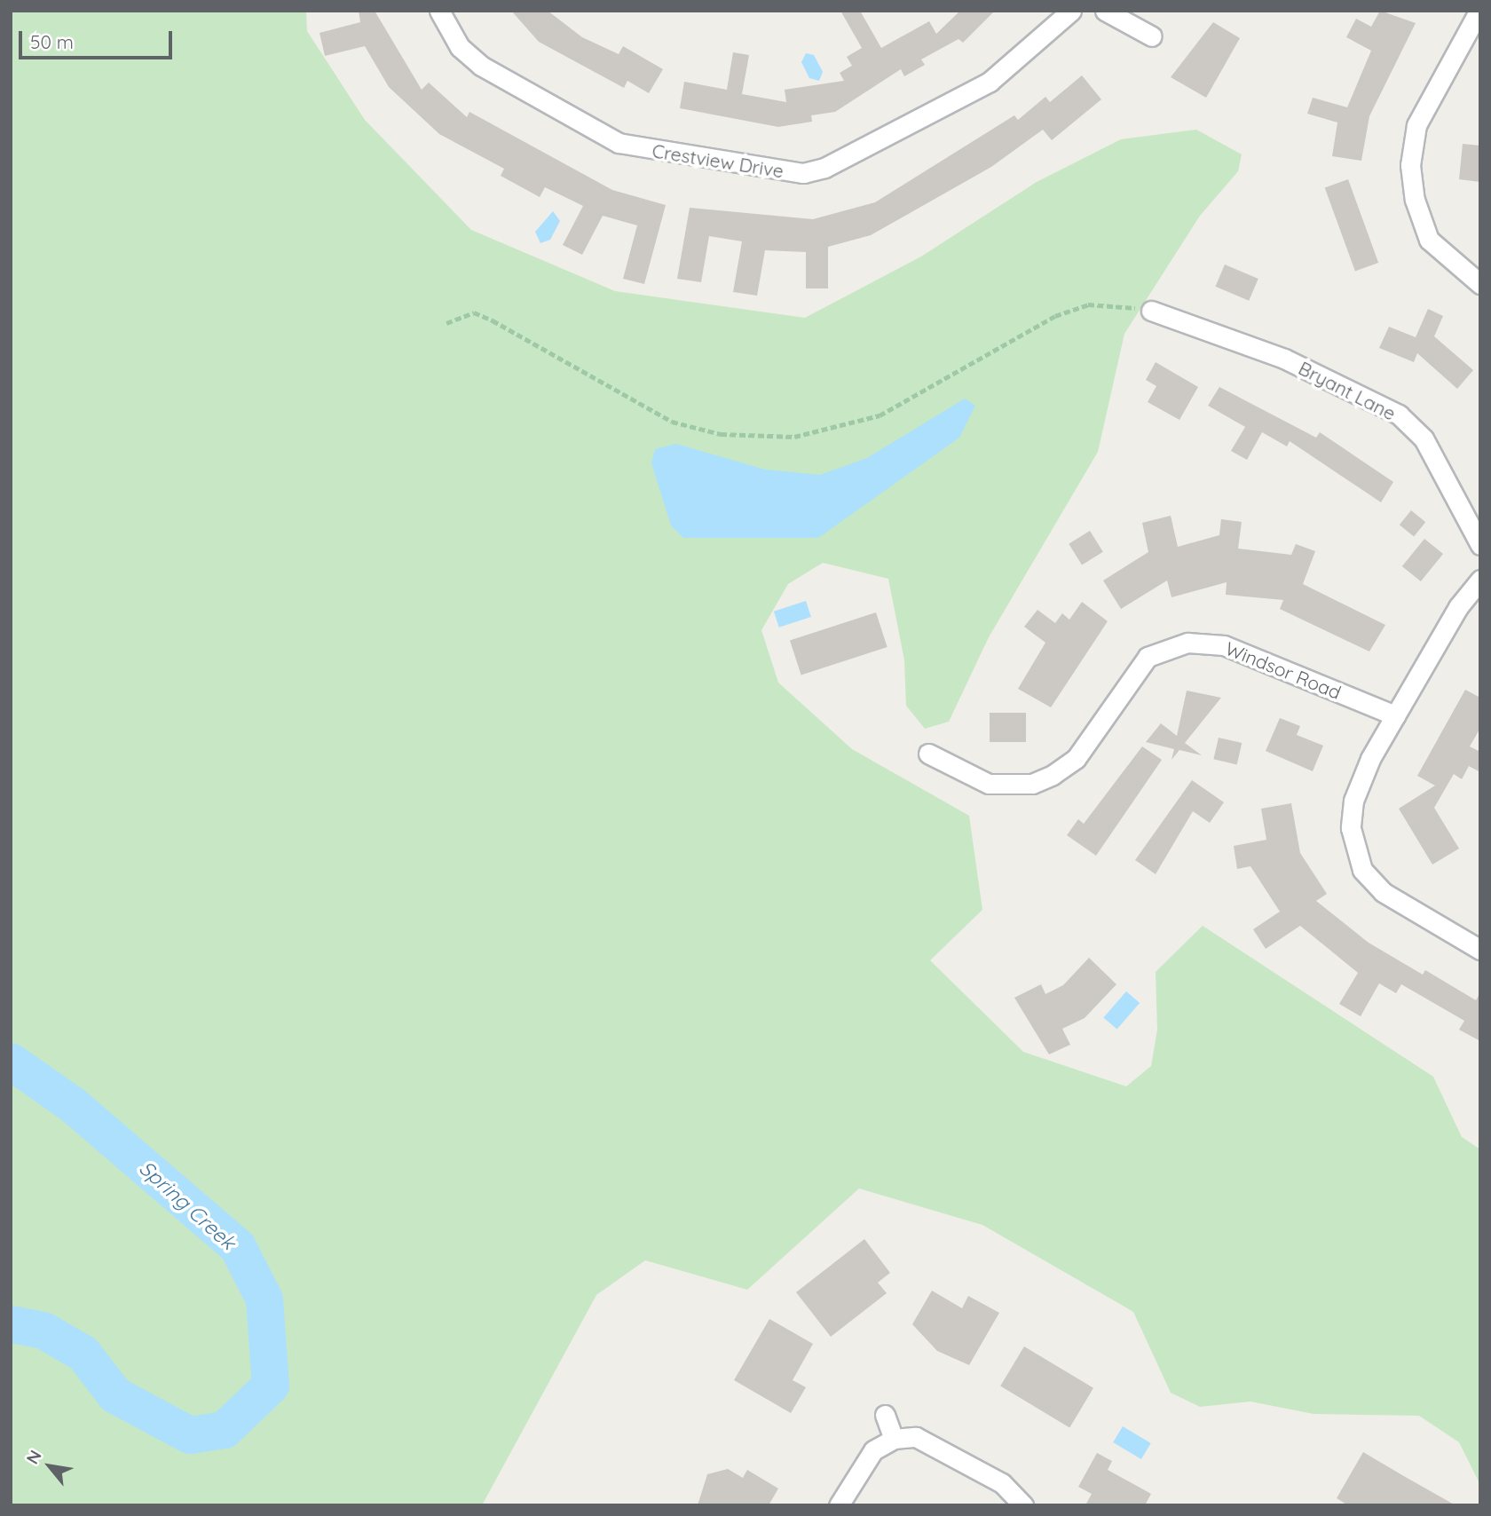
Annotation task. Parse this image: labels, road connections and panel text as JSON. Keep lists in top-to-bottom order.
{
  "streets": {
    "street": ["Crestview Drive", "Bryant Lane", "Windsor Road"]
  },
  "water": ["Spring Creek"],
  "scale_bar": "50 m",
  "north": "top left"
}
